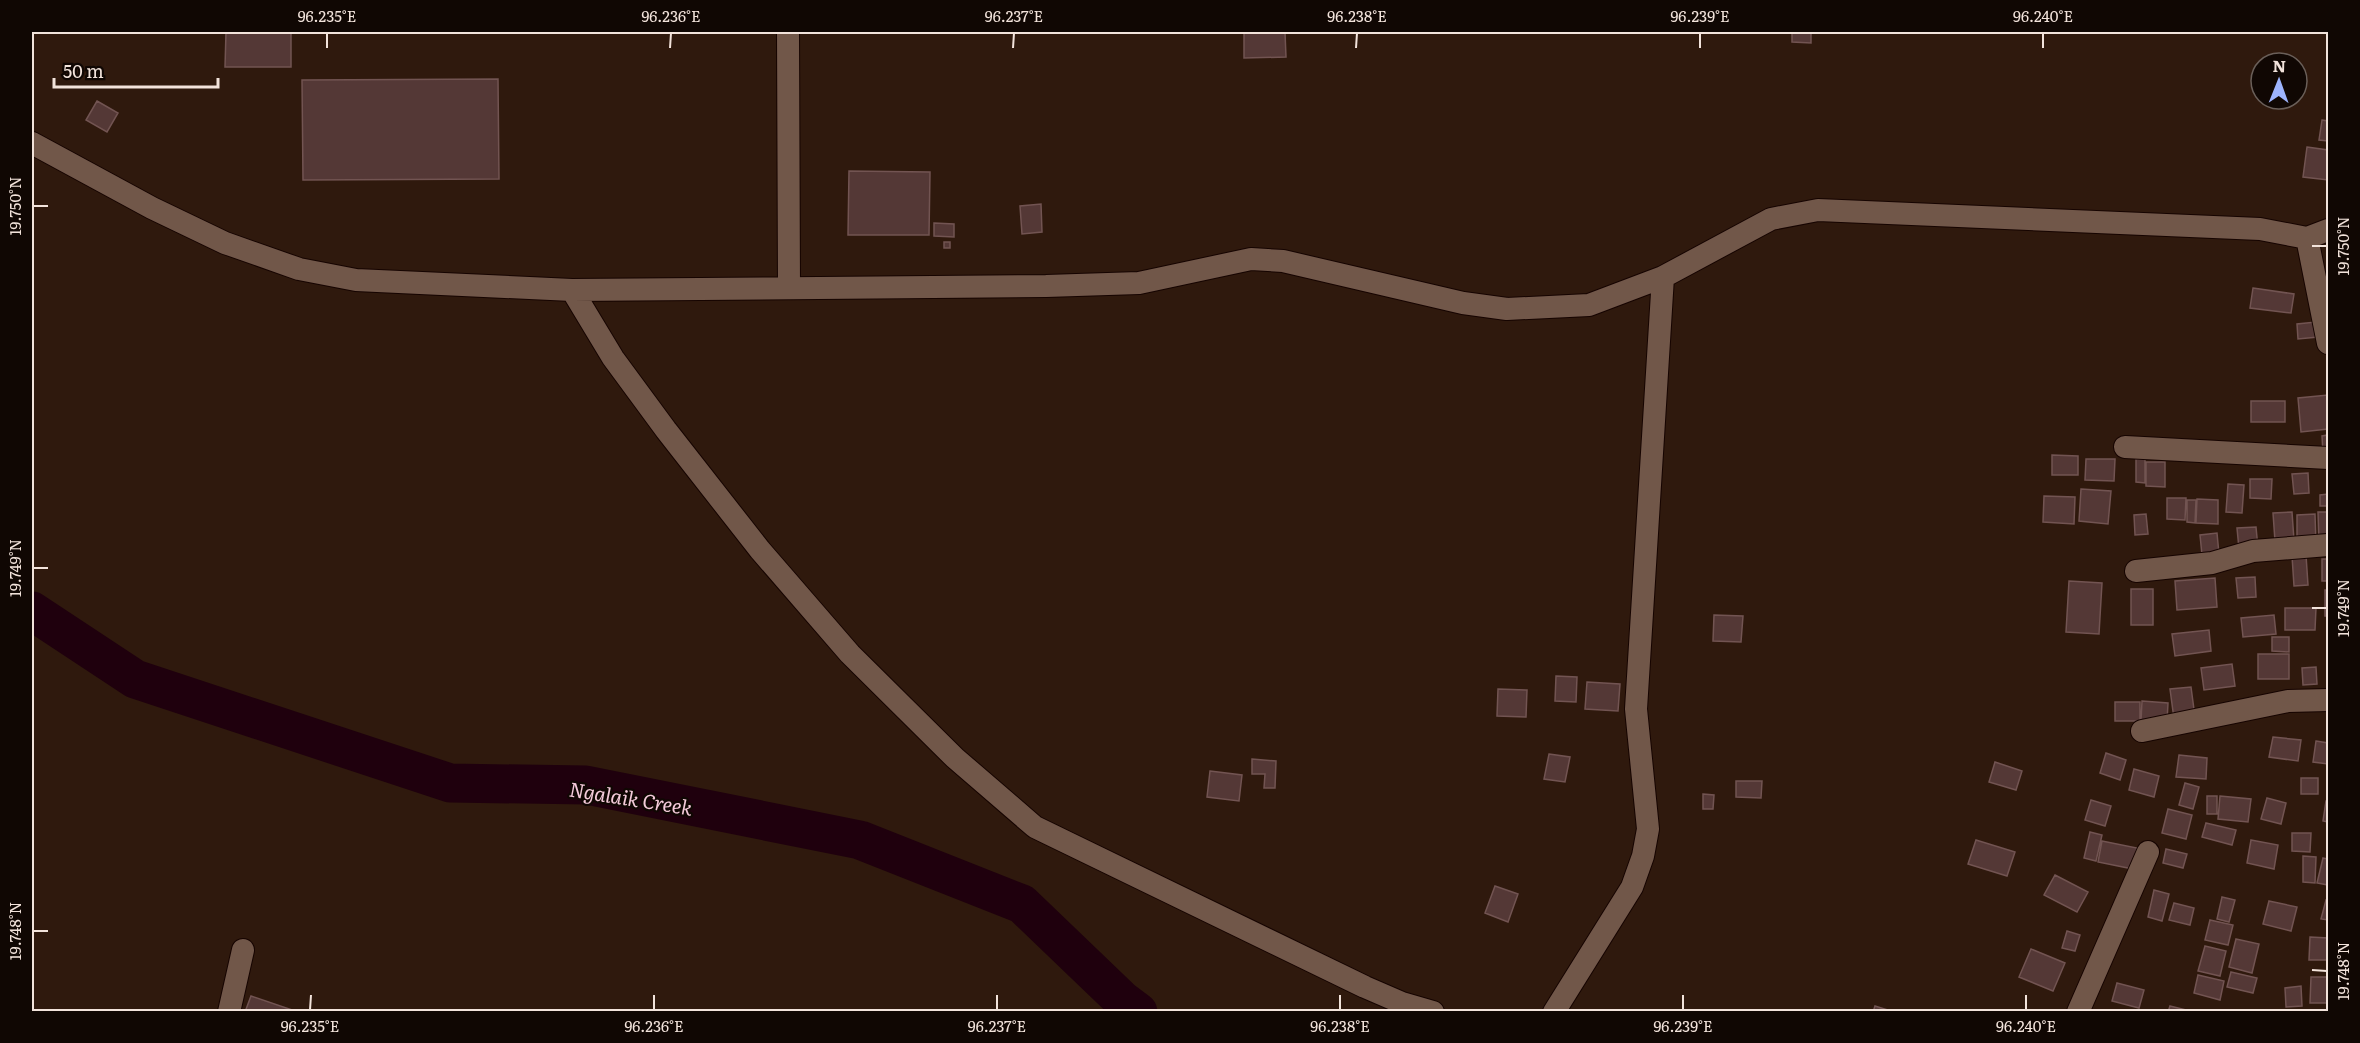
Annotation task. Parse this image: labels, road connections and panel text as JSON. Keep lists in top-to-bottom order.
{
  "water": ["Ngalaik Creek"],
  "scale_bar": "50 m",
  "north": "top",
  "coordinates": [
    "96.235°E",
    "96.236°E",
    "96.237°E",
    "96.238°E",
    "96.239°E",
    "96.240°E",
    "19.750°N",
    "19.749°N",
    "19.748°N"
  ]
}
